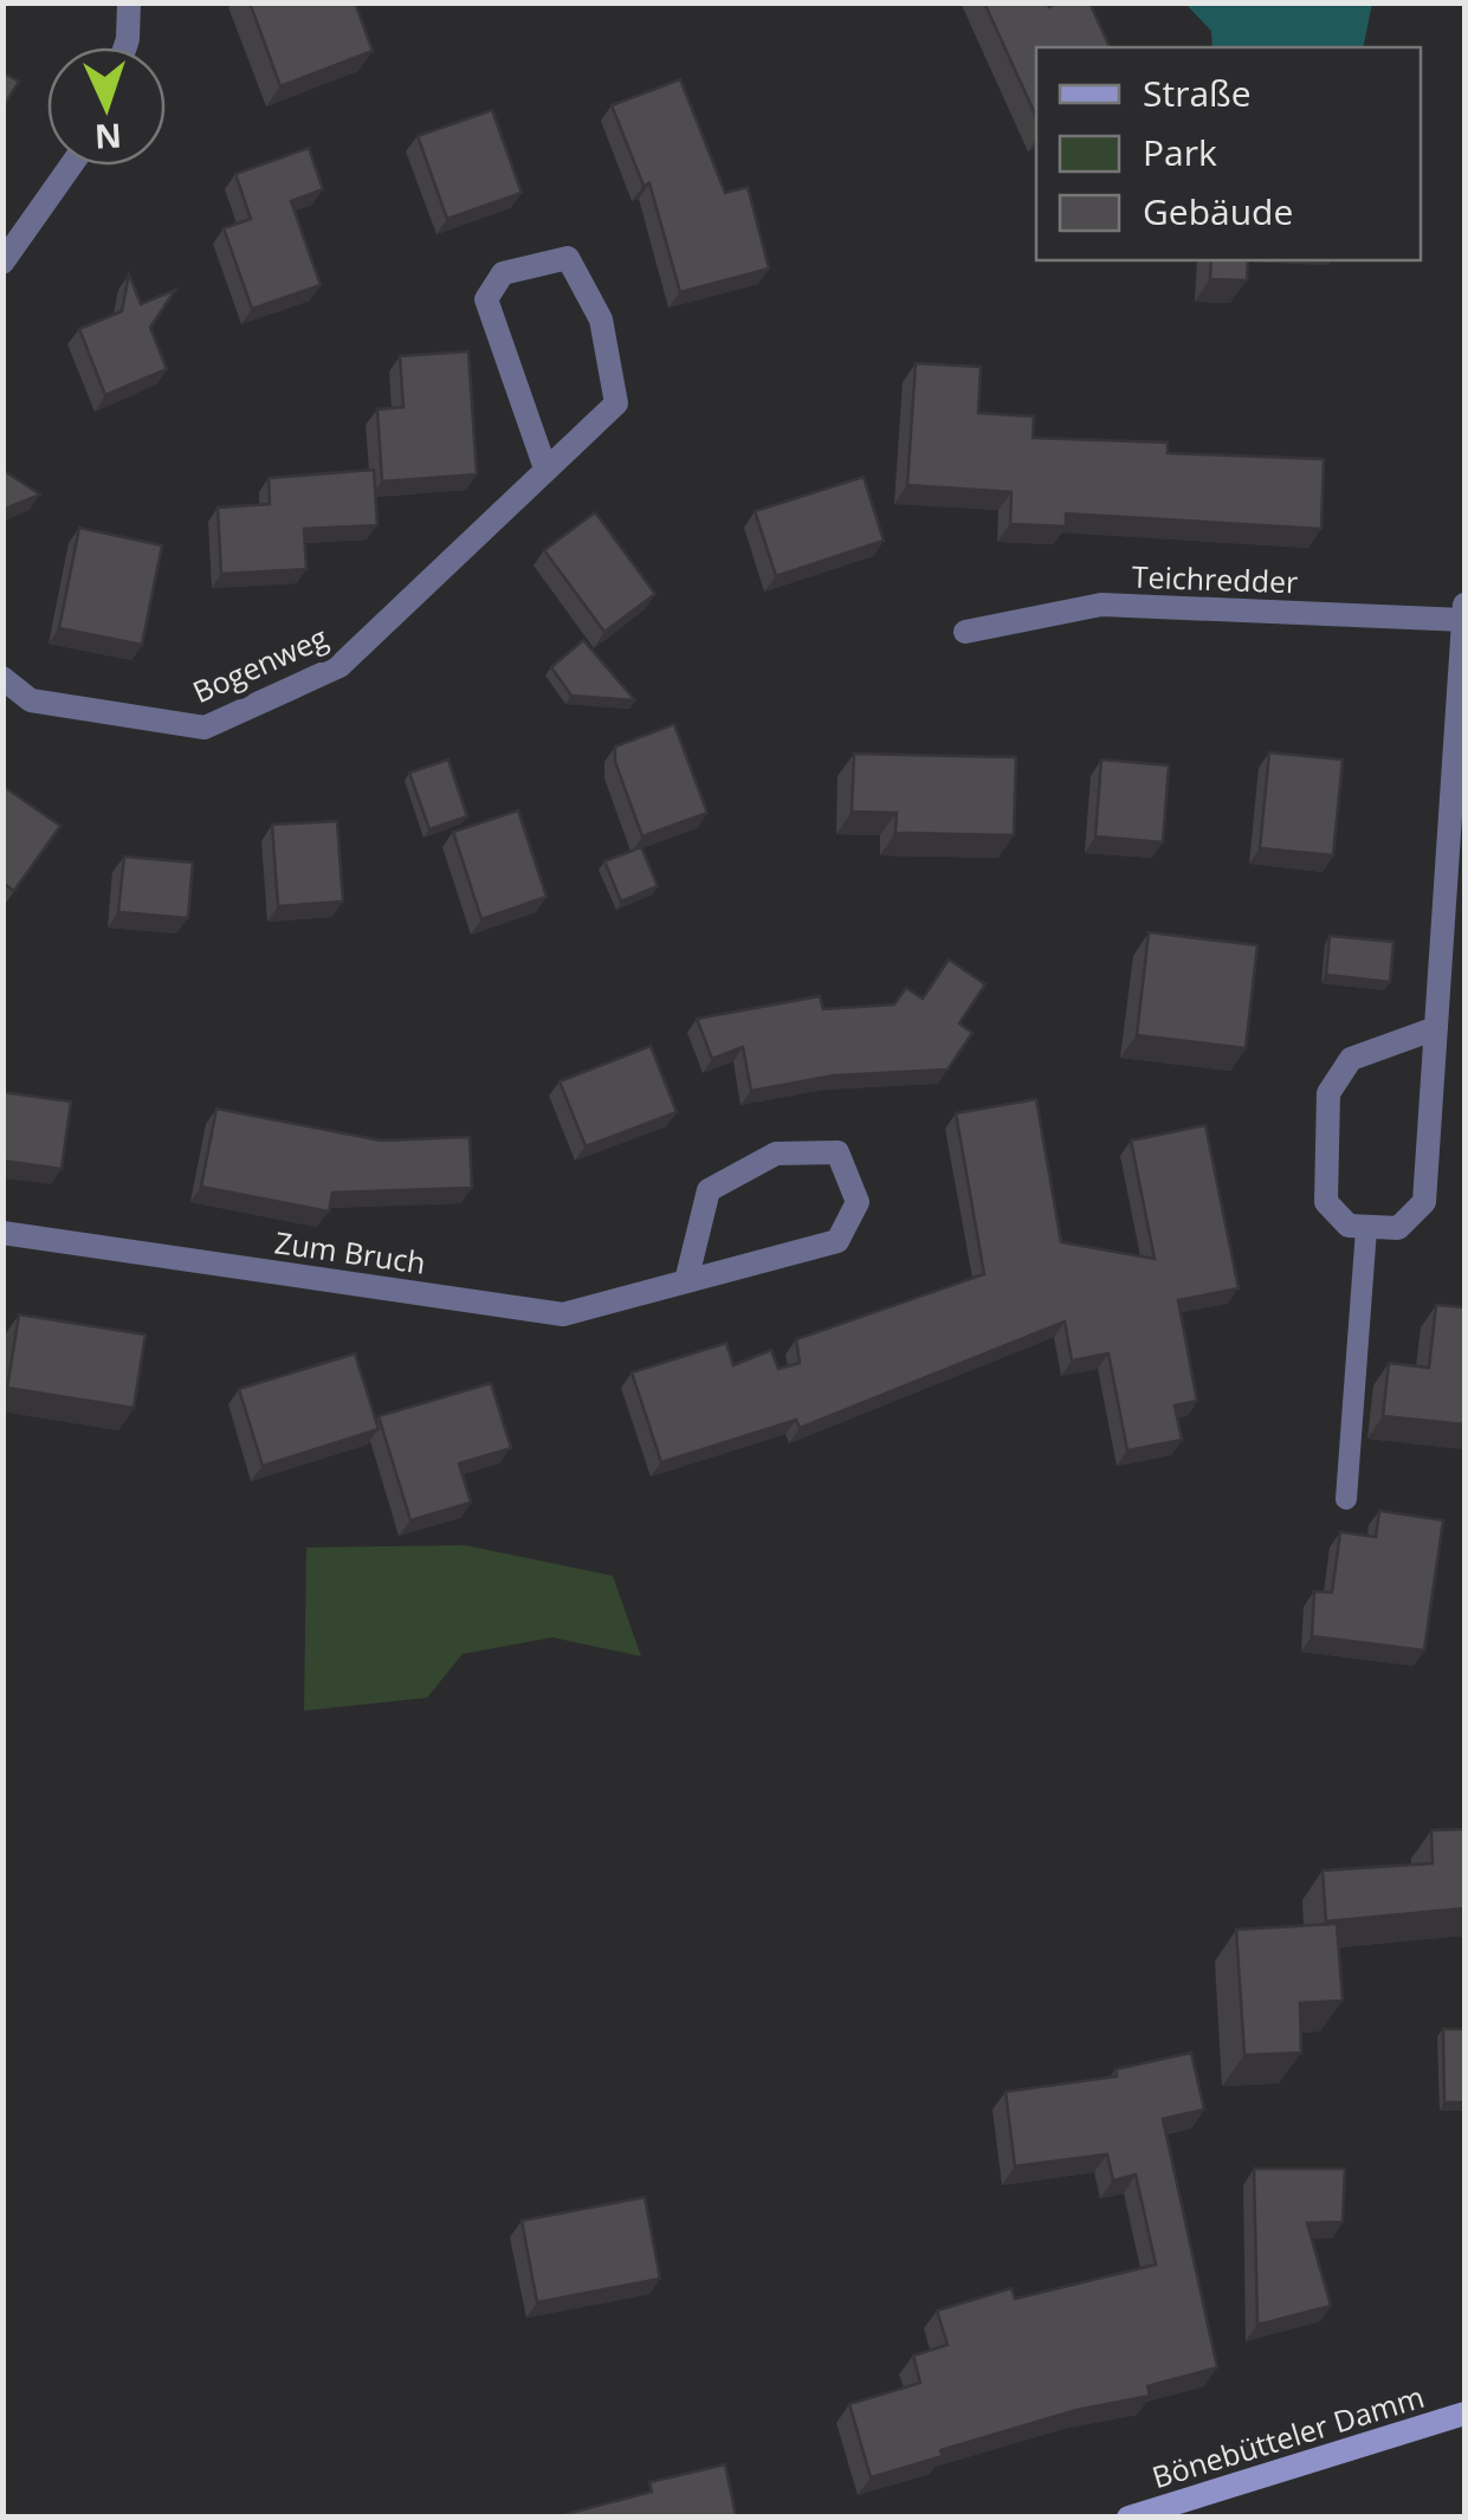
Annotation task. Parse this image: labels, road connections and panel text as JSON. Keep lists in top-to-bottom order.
{
  "streets": {
    "street": [
      "Teichredder",
      "Bogenweg",
      "Zum Bruch",
      "Bönebütteler Damm"
    ]
  },
  "legend": ["Straße", "Park", "Gebäude"],
  "north": "bottom"
}
